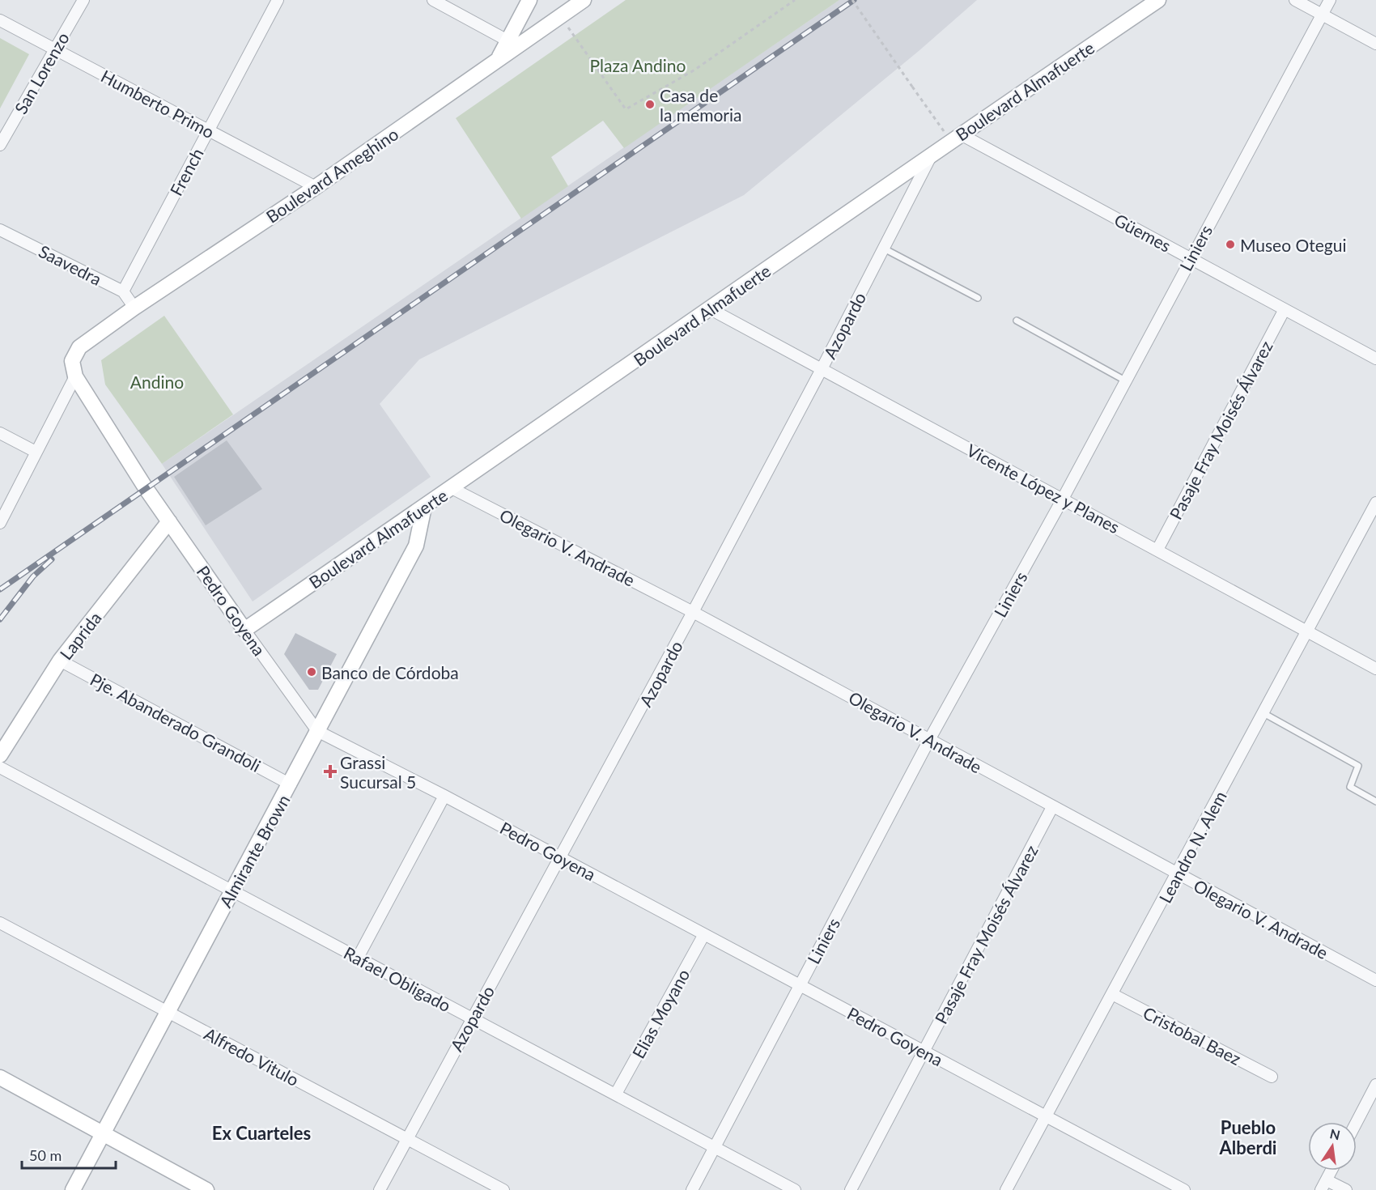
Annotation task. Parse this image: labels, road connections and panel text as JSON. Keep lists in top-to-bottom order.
{
  "streets": {
    "main road": [
      "Boulevard Almafuerte",
      "Boulevard Ameghino",
      "Pedro Goyena",
      "Laprida",
      "Almirante Brown"
    ],
    "street": [
      "San Lorenzo",
      "Humberto Primo",
      "French",
      "Güemes",
      "Liniers",
      "Saavedra",
      "Azopardo",
      "Pasaje Fray Moisés Álvarez",
      "Vicente López y Planes",
      "Olegario V. Andrade",
      "Pje. Abanderado Grandoli",
      "Leandro N. Alem",
      "Rafael Obligado",
      "Elias Moyano",
      "Cristobal Baez",
      "Alfredo Vitulo"
    ]
  },
  "crossings": [
    ["San Lorenzo", "Humberto Primo"],
    ["Boulevard Almafuerte", "Güemes"],
    ["Boulevard Almafuerte", "Azopardo"],
    ["Boulevard Almafuerte", "Vicente López y Planes"],
    ["Boulevard Almafuerte", "Olegario V. Andrade"],
    ["Boulevard Almafuerte", "Pedro Goyena"],
    ["Boulevard Almafuerte", "Almirante Brown"],
    ["Humberto Primo", "French"],
    ["Humberto Primo", "Boulevard Ameghino"],
    ["French", "Saavedra"],
    ["Boulevard Ameghino", "Saavedra"],
    ["Boulevard Ameghino", "Pedro Goyena"],
    ["Güemes", "Liniers"],
    ["Güemes", "Pasaje Fray Moisés Álvarez"],
    ["Liniers", "Vicente López y Planes"],
    ["Liniers", "Olegario V. Andrade"],
    ["Liniers", "Pedro Goyena"],
    ["Liniers", "Rafael Obligado"],
    ["Azopardo", "Vicente López y Planes"],
    ["Azopardo", "Olegario V. Andrade"],
    ["Azopardo", "Pedro Goyena"],
    ["Azopardo", "Rafael Obligado"],
    ["Azopardo", "Alfredo Vitulo"],
    ["Pasaje Fray Moisés Álvarez", "Vicente López y Planes"],
    ["Pasaje Fray Moisés Álvarez", "Olegario V. Andrade"],
    ["Pasaje Fray Moisés Álvarez", "Pedro Goyena"],
    ["Vicente López y Planes", "Leandro N. Alem"],
    ["Olegario V. Andrade", "Leandro N. Alem"],
    ["Pedro Goyena", "Laprida"],
    ["Pedro Goyena", "Leandro N. Alem"],
    ["Pedro Goyena", "Almirante Brown"],
    ["Pedro Goyena", "Elias Moyano"],
    ["Laprida", "Pje. Abanderado Grandoli"],
    ["Pje. Abanderado Grandoli", "Almirante Brown"],
    ["Leandro N. Alem", "Cristobal Baez"],
    ["Almirante Brown", "Rafael Obligado"],
    ["Almirante Brown", "Alfredo Vitulo"],
    ["Rafael Obligado", "Elias Moyano"]
  ],
  "districts": ["Pueblo Alberdi", "Ex Cuarteles"],
  "parks": ["Plaza Andino", "Andino"],
  "places": {
    "other": ["Casa de la memoria", "Museo Otegui", "Banco de Córdoba"],
    "health": ["Grassi Sucursal 5"]
  },
  "scale_bar": "50 m",
  "north": "top"
}
